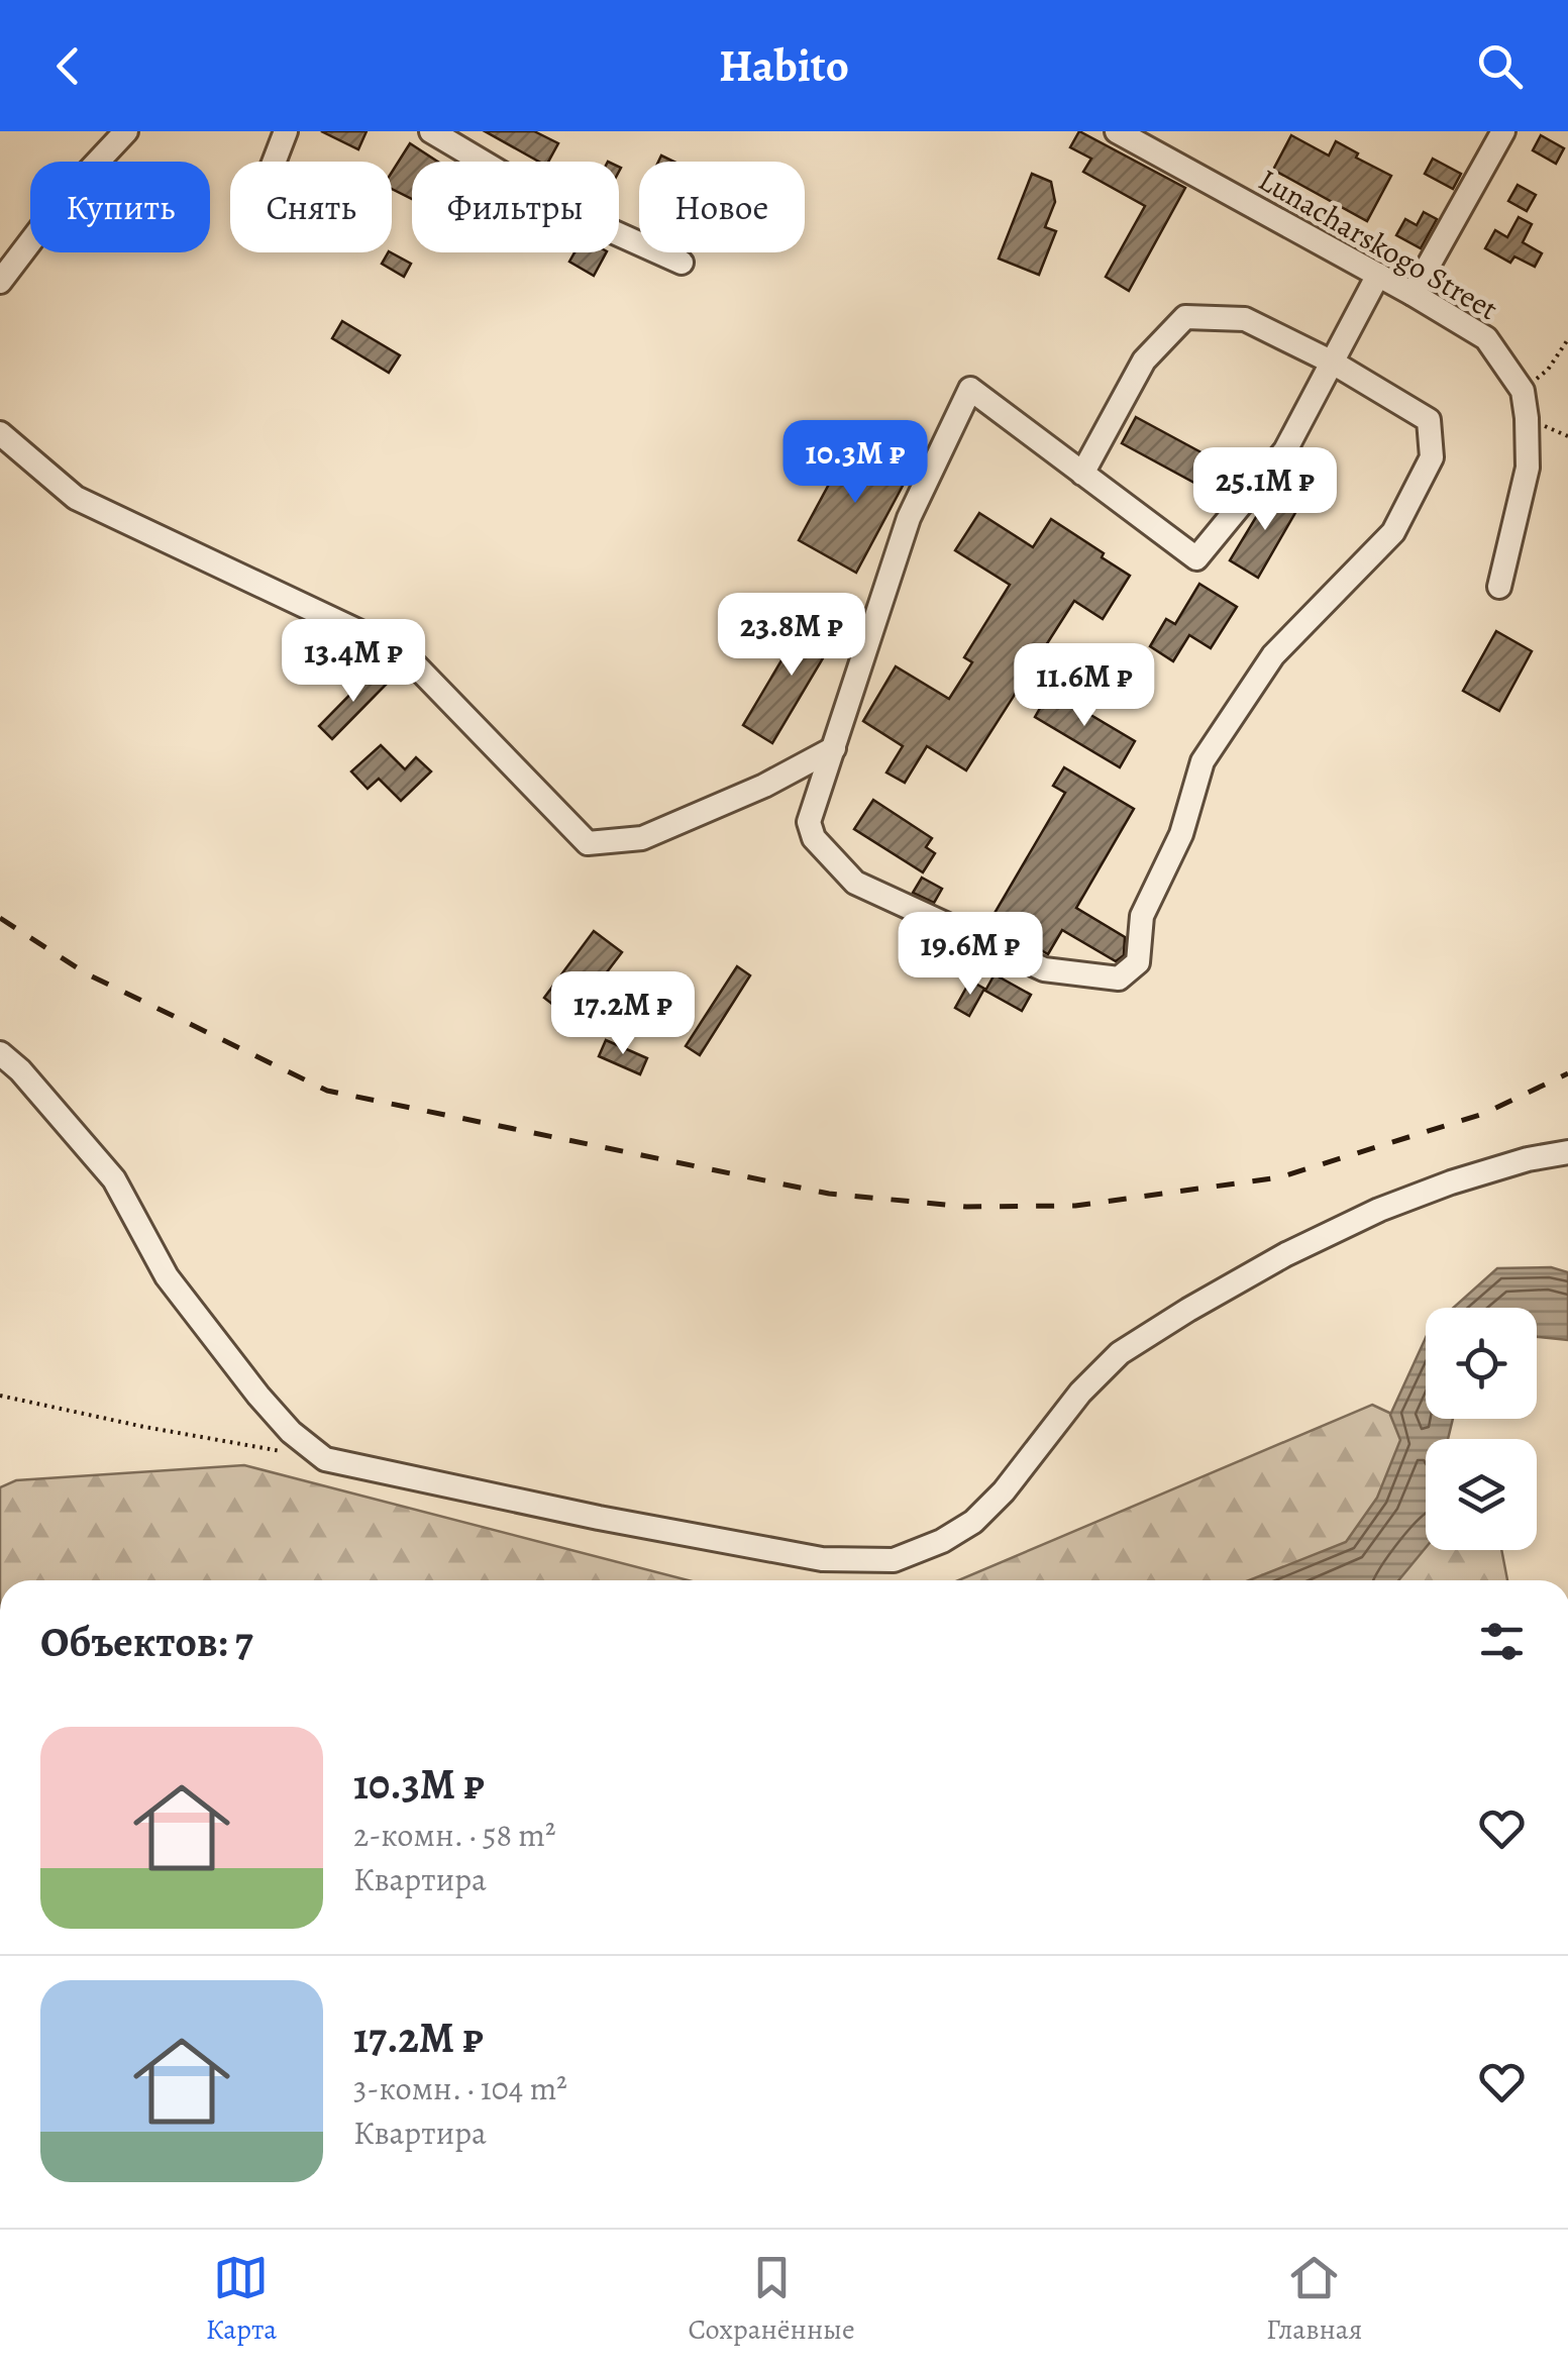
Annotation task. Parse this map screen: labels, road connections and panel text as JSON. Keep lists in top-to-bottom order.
{
  "streets": {
    "street": ["Lunacharskogo Street"]
  },
  "page": {
    "header": "Habito",
    "chip": [
      "Купить",
      "Снять",
      "Фильтры",
      "Новое"
    ],
    "price": [
      "10.3M ₽",
      "25.1M ₽",
      "23.8M ₽",
      "13.4M ₽",
      "11.6M ₽",
      "19.6M ₽",
      "17.2M ₽"
    ],
    "heading": "Объектов: 7",
    "list": [
      {
        "name": "10.3M ₽",
        "note": "2-комн. · 58 m² · Квартира"
      },
      {
        "name": "17.2M ₽",
        "note": "3-комн. · 104 m² · Квартира"
      }
    ],
    "tabs": ["Карта", "Сохранённые", "Главная"]
  }
}
